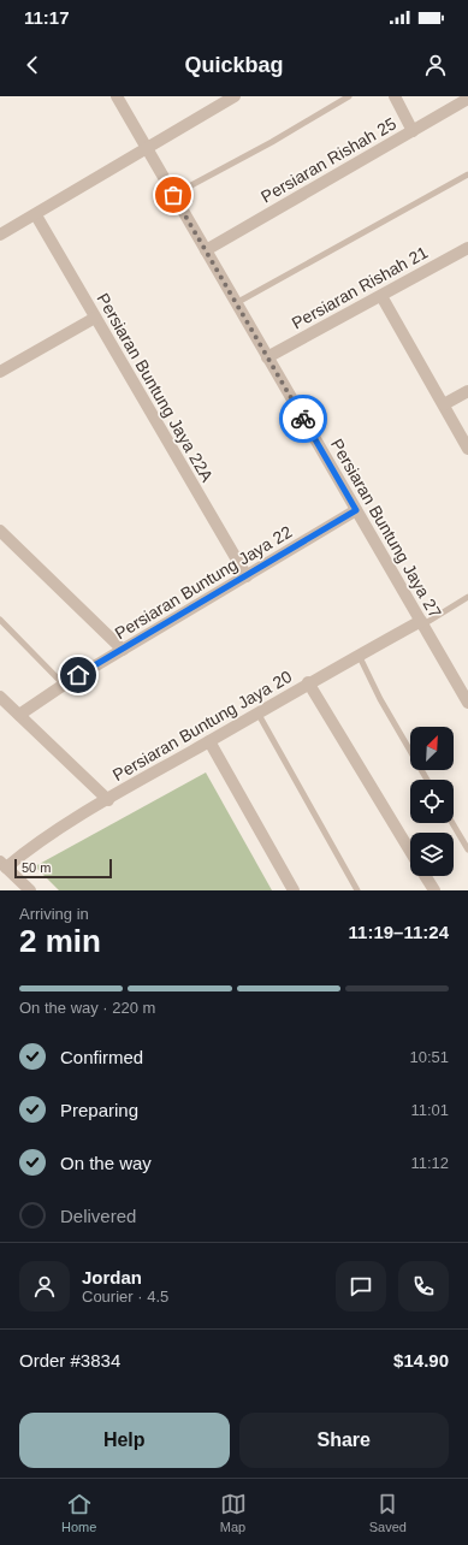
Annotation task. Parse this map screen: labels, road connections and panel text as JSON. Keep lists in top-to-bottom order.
{
  "streets": {
    "street": [
      "Persiaran Rishah 25",
      "Persiaran Rishah 21",
      "Persiaran Buntung Jaya 22A",
      "Persiaran Buntung Jaya 27",
      "Persiaran Buntung Jaya 22",
      "Persiaran Buntung Jaya 20"
    ]
  },
  "crossings": [
    ["Persiaran Rishah 25", "Persiaran Buntung Jaya 27"],
    ["Persiaran Rishah 21", "Persiaran Buntung Jaya 27"],
    ["Persiaran Buntung Jaya 22A", "Persiaran Buntung Jaya 22"],
    ["Persiaran Buntung Jaya 27", "Persiaran Buntung Jaya 22"],
    ["Persiaran Buntung Jaya 27", "Persiaran Buntung Jaya 20"]
  ],
  "scale_bar": "50 m",
  "north": "top right",
  "page": {
    "status": "11:17",
    "header": "Quickbag",
    "scale": "50 m",
    "heading": ["2 min", "Arriving in", "11:19–11:24"],
    "panel": [
      "Jordan",
      "Courier · 4.5",
      "Order #3834",
      "$14.90"
    ],
    "bar": "On the way · 220 m",
    "list": [
      ["Confirmed", "10:51"],
      ["Preparing", "11:01"],
      ["On the way", "11:12"],
      "Delivered"
    ],
    "buttons": ["Help", "Share"],
    "tabs": ["Home", "Map", "Saved"]
  }
}
